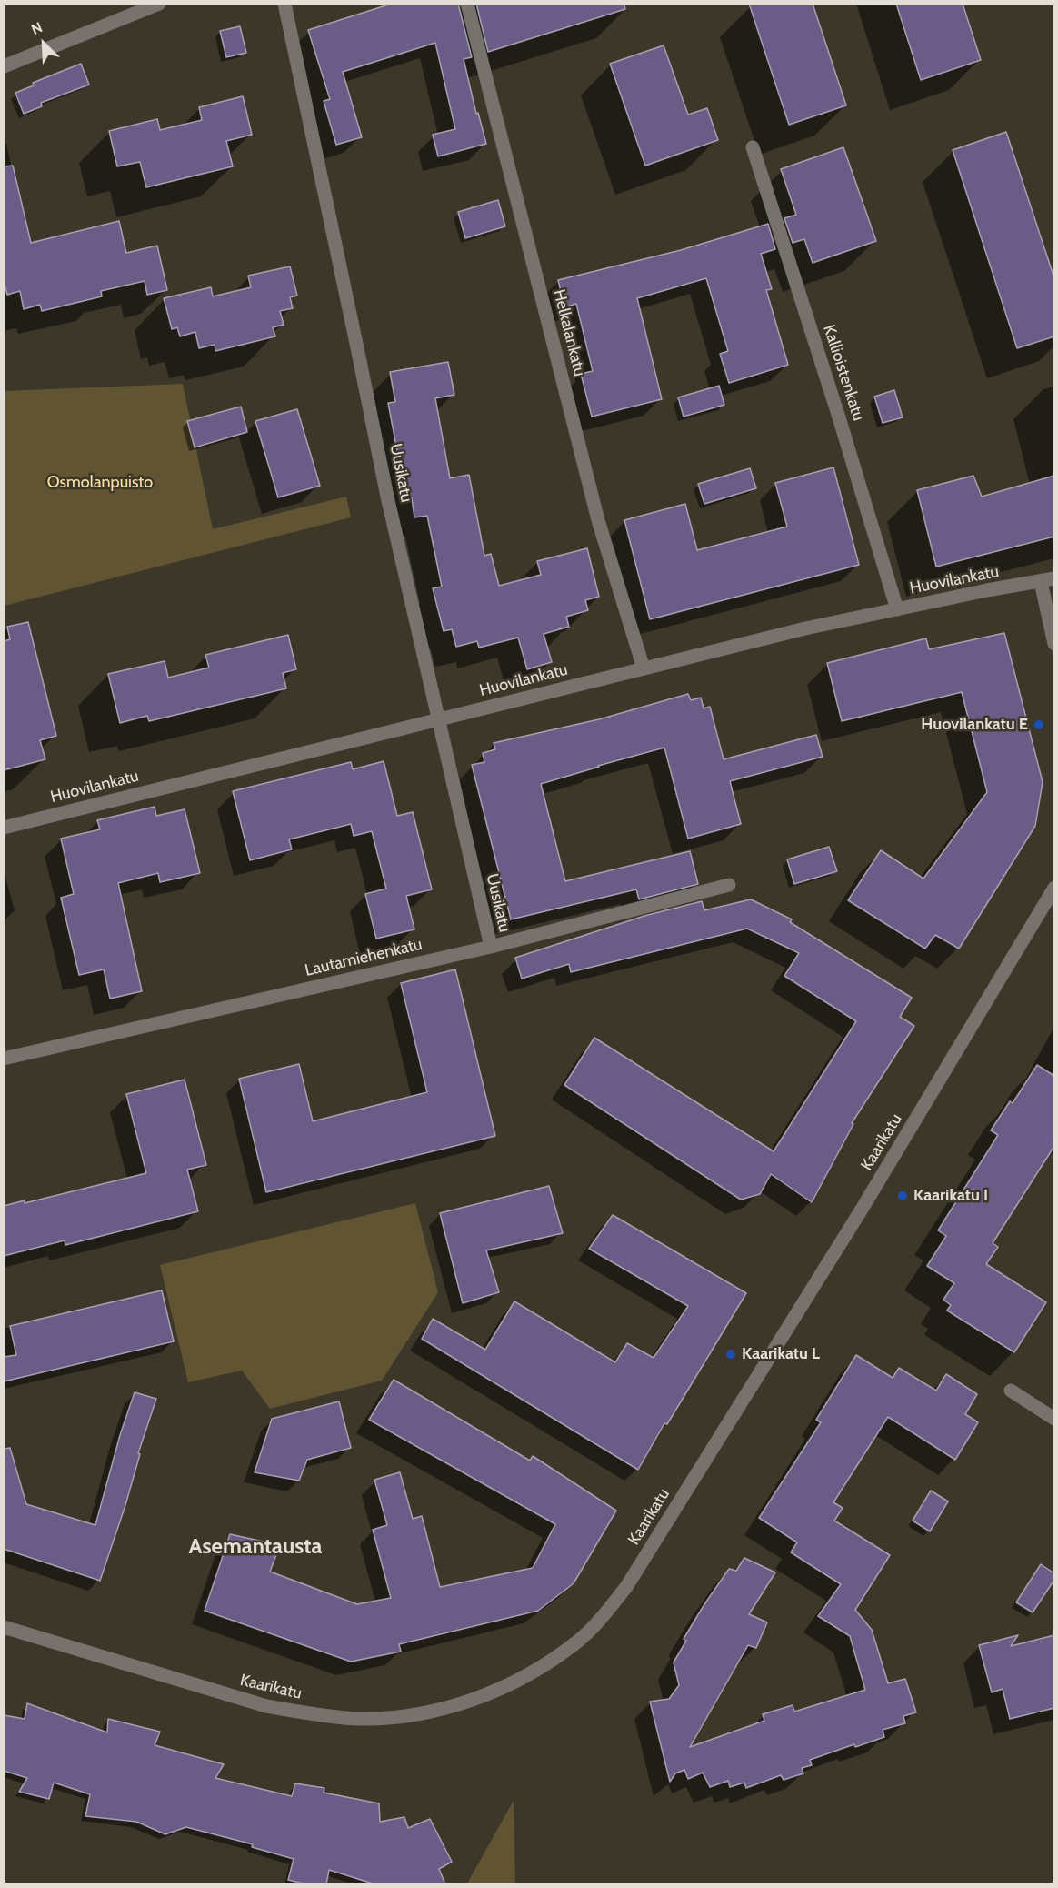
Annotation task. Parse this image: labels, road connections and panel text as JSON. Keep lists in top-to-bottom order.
{
  "streets": {
    "street": [
      "Helkalankatu",
      "Kallioistenkatu",
      "Uusikatu",
      "Huovilankatu",
      "Lautamiehenkatu",
      "Kaarikatu"
    ]
  },
  "crossings": [
    ["Helkalankatu", "Huovilankatu"],
    ["Kallioistenkatu", "Huovilankatu"],
    ["Uusikatu", "Huovilankatu"],
    ["Uusikatu", "Lautamiehenkatu"]
  ],
  "districts": ["Asemantausta"],
  "parks": ["Osmolanpuisto"],
  "places": ["Huovilankatu E", "Kaarikatu I", "Kaarikatu L"],
  "north": "top left"
}
